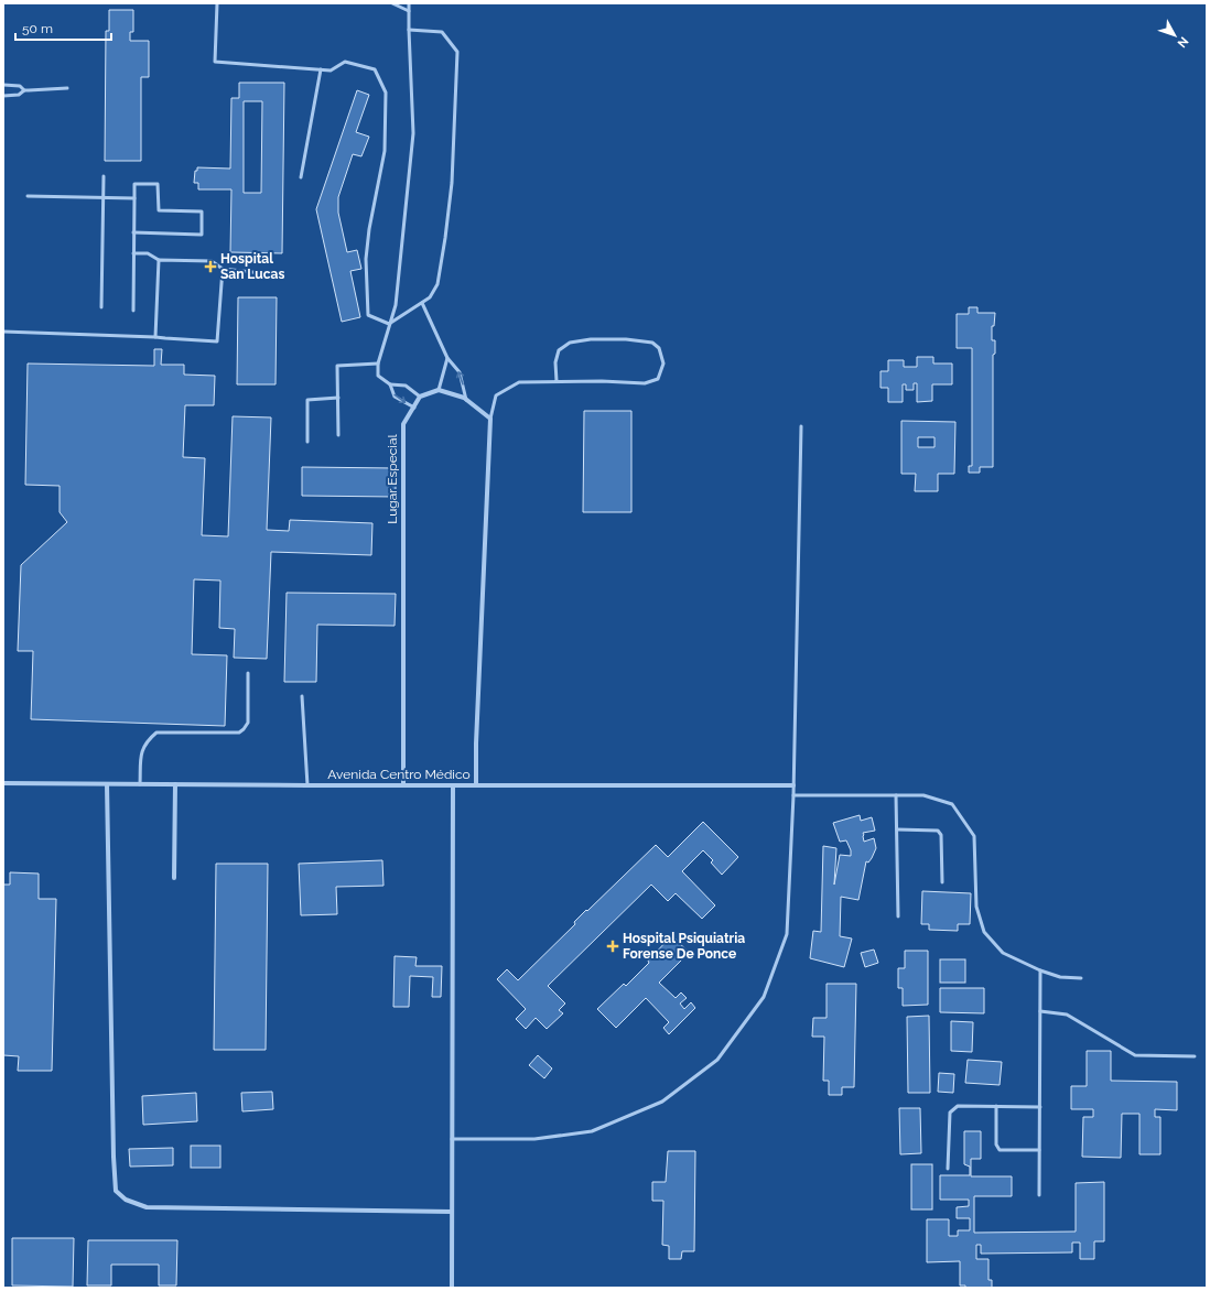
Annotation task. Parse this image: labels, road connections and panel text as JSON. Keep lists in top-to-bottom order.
{
  "streets": {
    "street": ["Lugar Especial", "Avenida Centro Médico"]
  },
  "crossings": [
    ["Lugar Especial", "Avenida Centro Médico"]
  ],
  "places": {
    "health": ["Hospital San Lucas", "Hospital Psiquiatria Forense De Ponce"]
  },
  "scale_bar": "50 m",
  "north": "bottom right"
}
